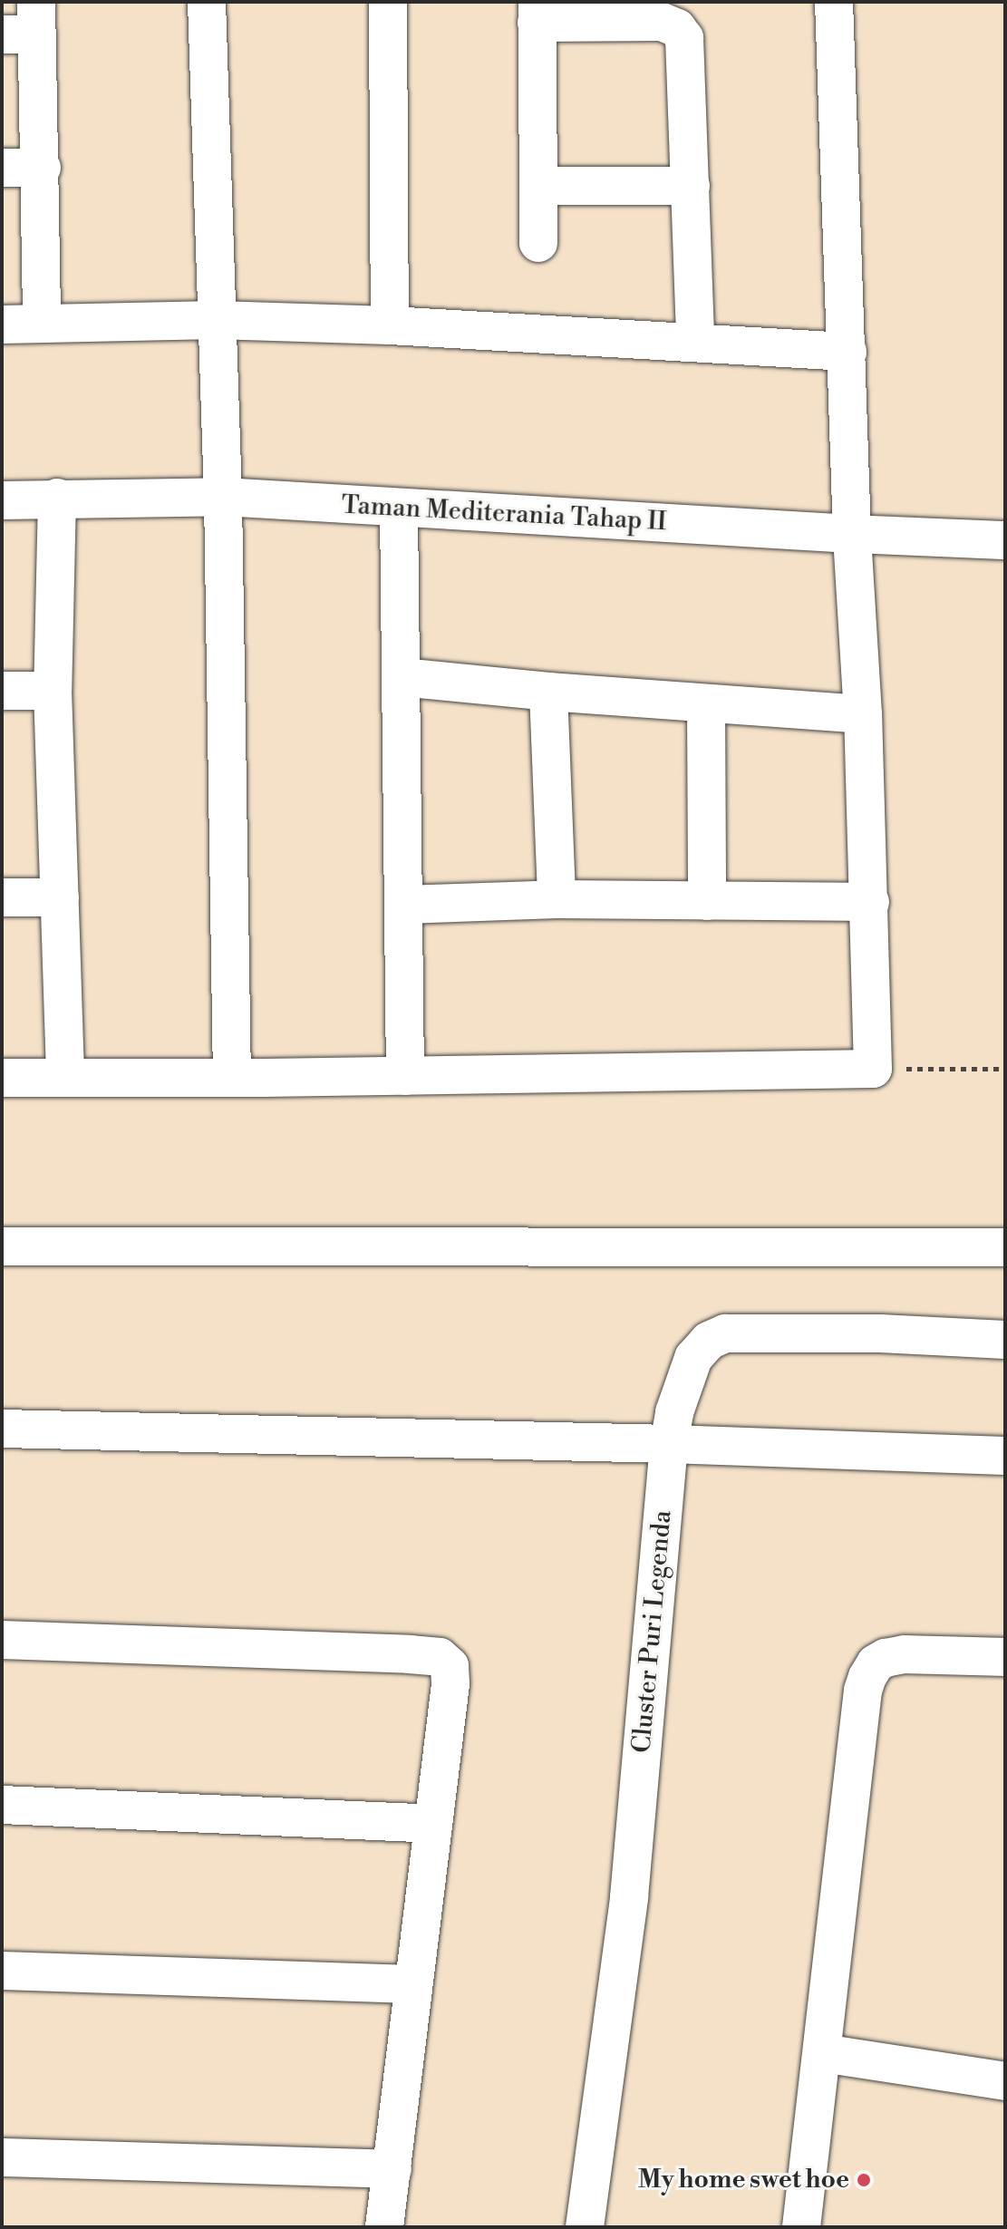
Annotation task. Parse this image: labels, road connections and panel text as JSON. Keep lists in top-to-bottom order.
{
  "streets": {
    "street": ["Taman Mediterania Tahap II", "Cluster Puri Legenda"]
  },
  "places": ["My home swet hoe"]
}
